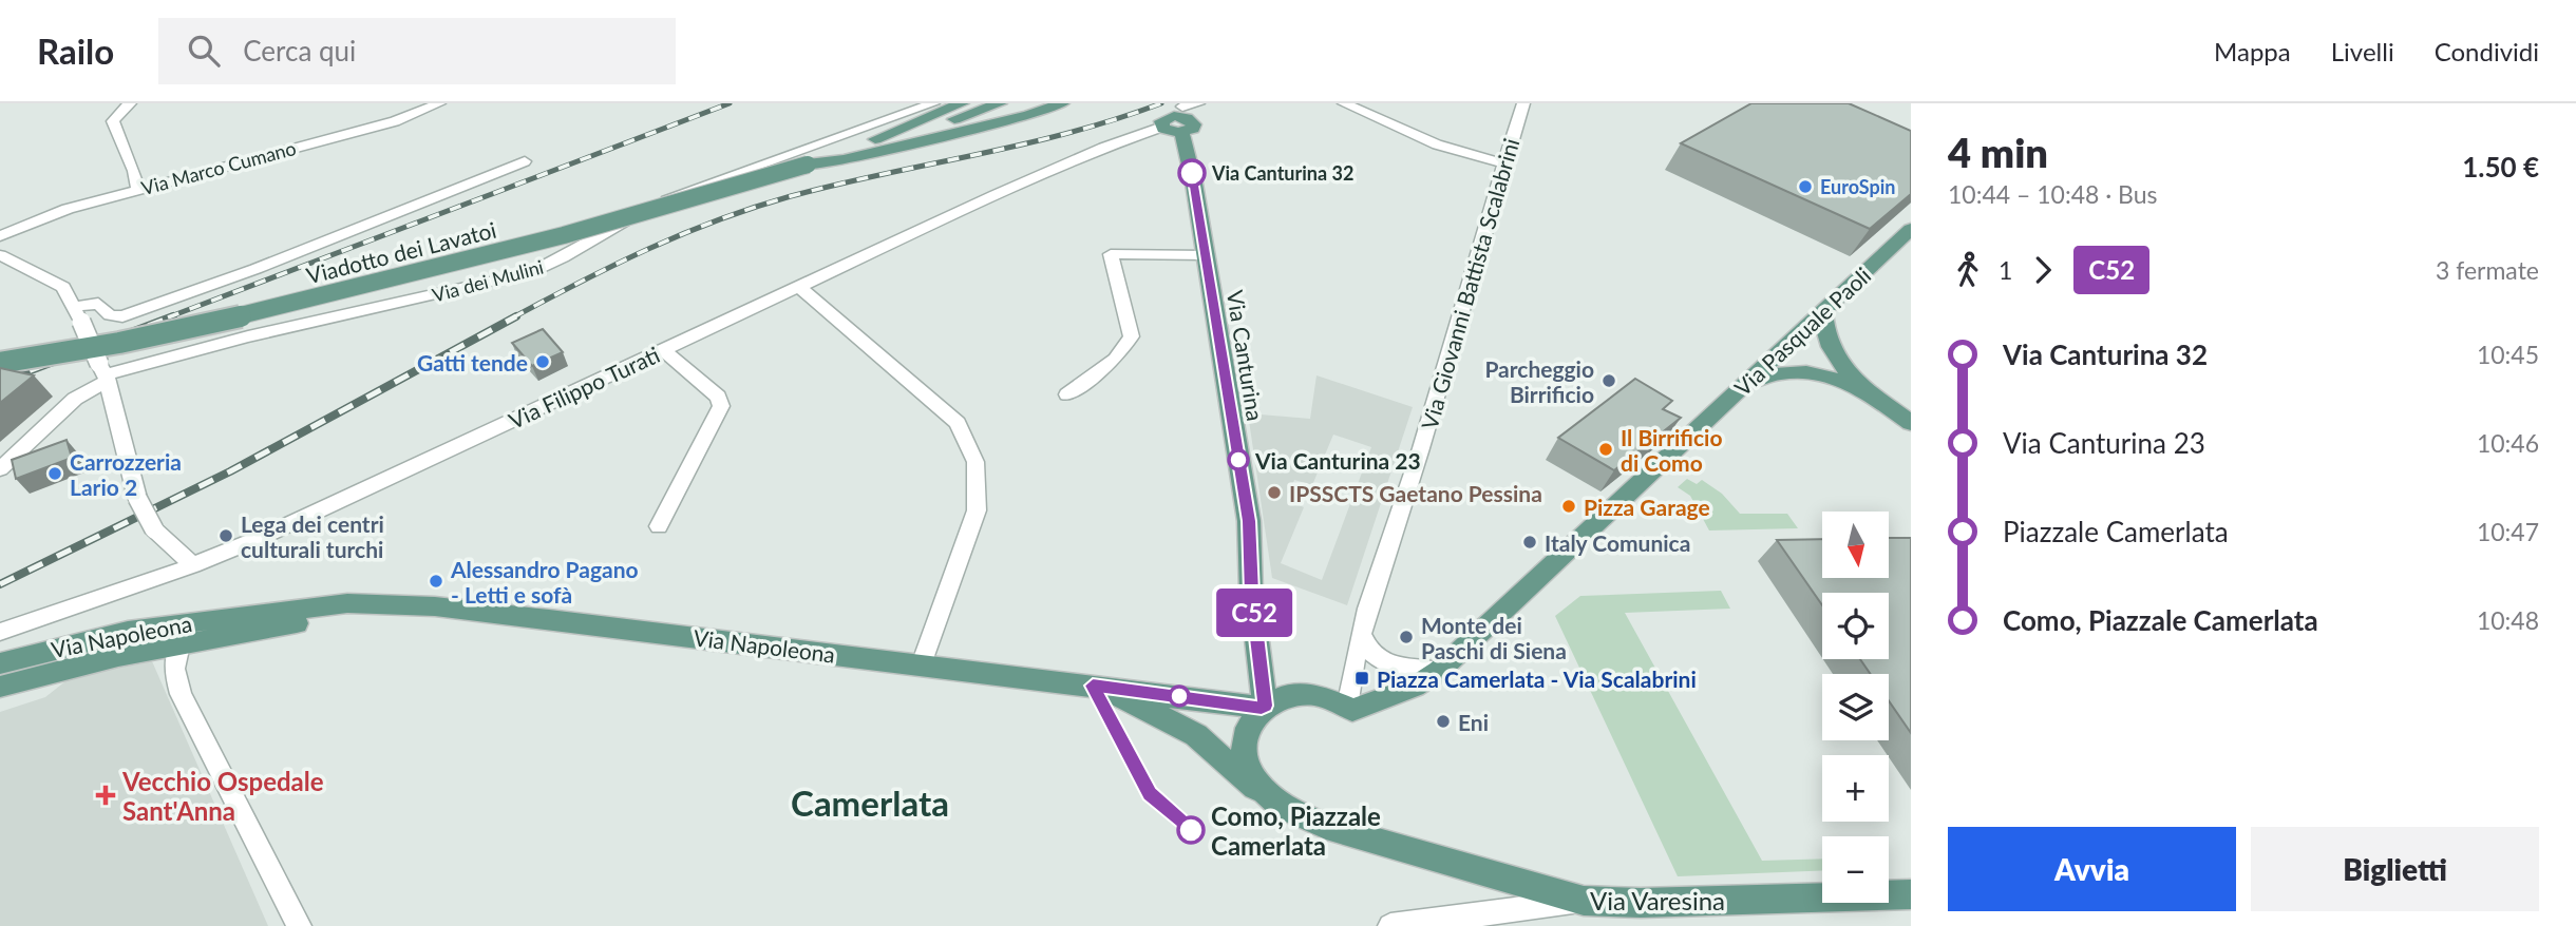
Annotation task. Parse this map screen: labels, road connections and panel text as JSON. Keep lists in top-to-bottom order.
{
  "streets": {
    "main road": [
      "Viadotto dei Lavatoi",
      "Via Pasquale Paoli",
      "Via Canturina",
      "Via Napoleona",
      "Via Varesina"
    ],
    "street": [
      "Via Marco Cumano",
      "Via dei Mulini",
      "Via Giovanni Battista Scalabrini",
      "Via Filippo Turati"
    ]
  },
  "crossings": [
    ["Via Giovanni Battista Scalabrini", "Via Pasquale Paoli"],
    ["Via Canturina", "Via Filippo Turati"],
    ["Via Canturina", "Via Napoleona"],
    ["Via Napoleona", "Via Varesina"]
  ],
  "districts": ["Camerlata"],
  "places": {
    "other": [
      "Via Canturina 32",
      "EuroSpin",
      "Gatti tende",
      "Parcheggio Birrificio",
      "Il Birrificio di Como",
      "Via Canturina 23",
      "Carrozzeria Lario 2",
      "IPSSCTS Gaetano Pessina",
      "Pizza Garage",
      "Lega dei centri culturali turchi",
      "Italy Comunica",
      "Alessandro Pagano - Letti e sofà",
      "Monte dei Paschi di Siena",
      "Eni",
      "Como, Piazzale Camerlata"
    ],
    "transit": ["Piazza Camerlata - Via Scalabrini"],
    "health": ["Vecchio Ospedale Sant'Anna"]
  },
  "lines": ["bus line C52"],
  "north": "bottom",
  "page": {
    "header": "Railo",
    "search": "Cerca qui",
    "nav": ["Mappa", "Livelli", "Condividi"],
    "on_map": "C52",
    "heading": ["4 min", "10:44 – 10:48 · Bus", "1.50 €"],
    "legs": ["1", "C52", "3 fermate"],
    "list": [
      {
        "name": "Via Canturina 32",
        "value": "10:45"
      },
      {
        "name": "Via Canturina 23",
        "value": "10:46"
      },
      {
        "name": "Piazzale Camerlata",
        "value": "10:47"
      },
      {
        "name": "Como, Piazzale Camerlata",
        "value": "10:48"
      }
    ],
    "map_buttons": ["+", "−"],
    "buttons": ["Avvia", "Biglietti"]
  }
}
